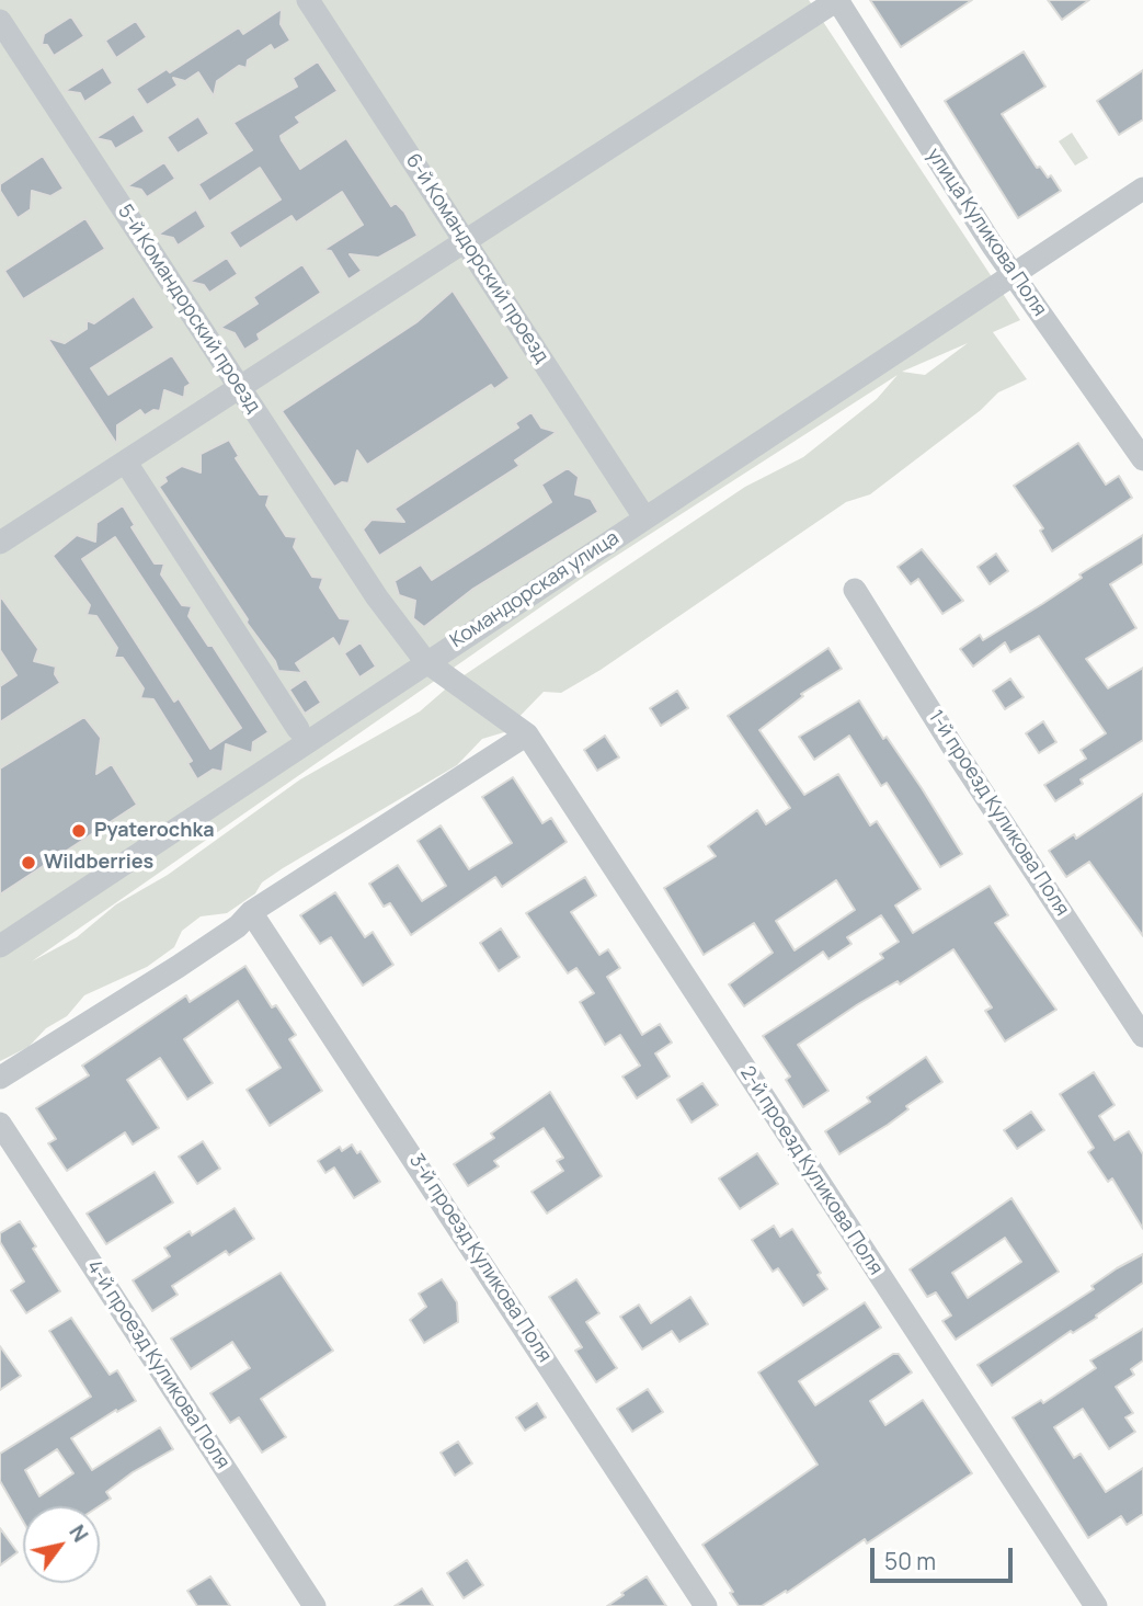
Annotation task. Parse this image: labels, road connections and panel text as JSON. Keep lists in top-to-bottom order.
{
  "streets": {
    "street": [
      "улица Куликова Поля",
      "6-й Командорский проезд",
      "5-й Командорский проезд",
      "Командорская улица",
      "1-й проезд Куликова Поля",
      "2-й проезд Куликова Поля",
      "3-й проезд Куликова Поля",
      "4-й проезд Куликова Поля"
    ]
  },
  "crossings": [
    ["улица Куликова Поля", "Командорская улица"],
    ["6-й Командорский проезд", "Командорская улица"],
    ["5-й Командорский проезд", "Командорская улица"],
    ["5-й Командорский проезд", "2-й проезд Куликова Поля"]
  ],
  "places": ["Pyaterochka", "Wildberries"],
  "scale_bar": "50 m",
  "north": "top right"
}
